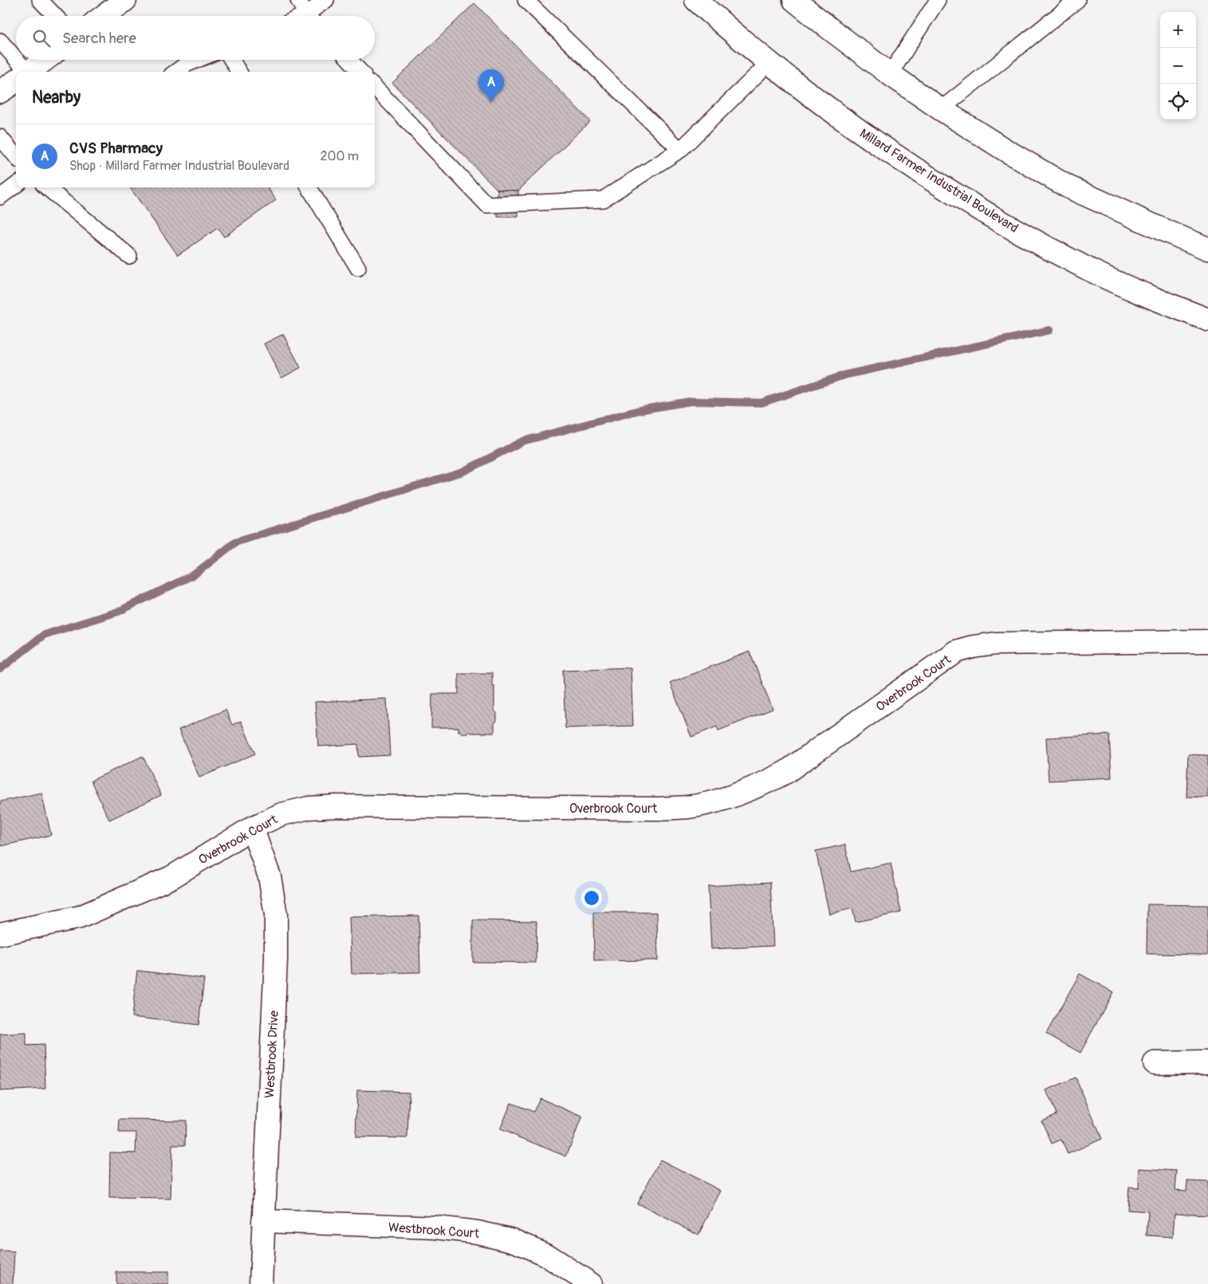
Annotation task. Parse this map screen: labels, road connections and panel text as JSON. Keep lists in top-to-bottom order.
{
  "streets": {
    "street": [
      "Millard Farmer Industrial Boulevard",
      "Overbrook Court",
      "Westbrook Drive",
      "Westbrook Court"
    ]
  },
  "crossings": [
    ["Overbrook Court", "Westbrook Drive"],
    ["Westbrook Drive", "Westbrook Court"]
  ],
  "page": {
    "map_buttons": ["+", "−"],
    "search": "Search here",
    "pins": "A",
    "heading": "Nearby",
    "list": [
      {
        "mark": "A",
        "name": "CVS Pharmacy",
        "note": "Shop · Millard Farmer Industrial Boulevard",
        "value": "200 m"
      }
    ]
  }
}
